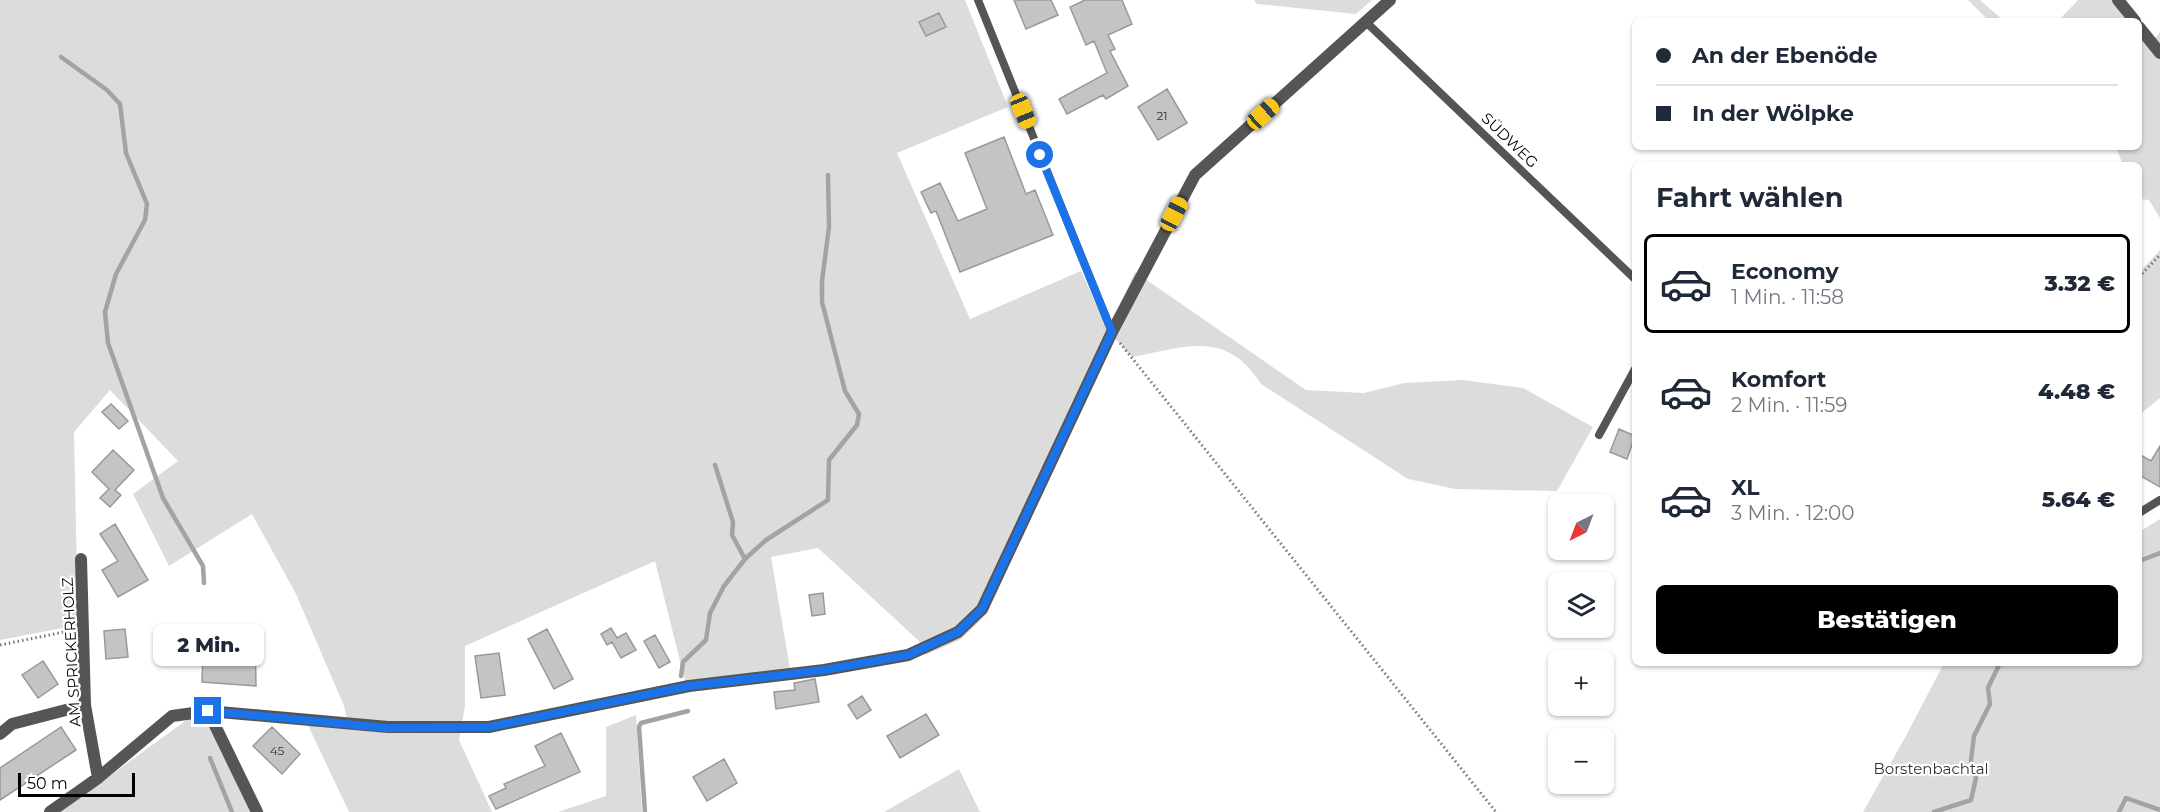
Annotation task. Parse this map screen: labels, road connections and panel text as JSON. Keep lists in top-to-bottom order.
{
  "streets": {
    "street": ["AM SPRICKERHOLZ"],
    "lane": ["SÜDWEG"]
  },
  "parks": ["Borstenbachtal"],
  "house_numbers": ["21", "45"],
  "scale_bar": "50 m",
  "north": "bottom left",
  "page": {
    "banner": ["An der Ebenöde", "In der Wölpke"],
    "heading": "Fahrt wählen",
    "list": [
      {
        "name": "Economy",
        "note": "1 Min. · 11:58",
        "value": "3.32 €"
      },
      {
        "name": "Komfort",
        "note": "2 Min. · 11:59",
        "value": "4.48 €"
      },
      {
        "name": "XL",
        "note": "3 Min. · 12:00",
        "value": "5.64 €"
      }
    ],
    "map_buttons": ["+", "−"],
    "buttons": "Bestätigen",
    "bubble": "2 Min.",
    "scale": "50 m"
  }
}
